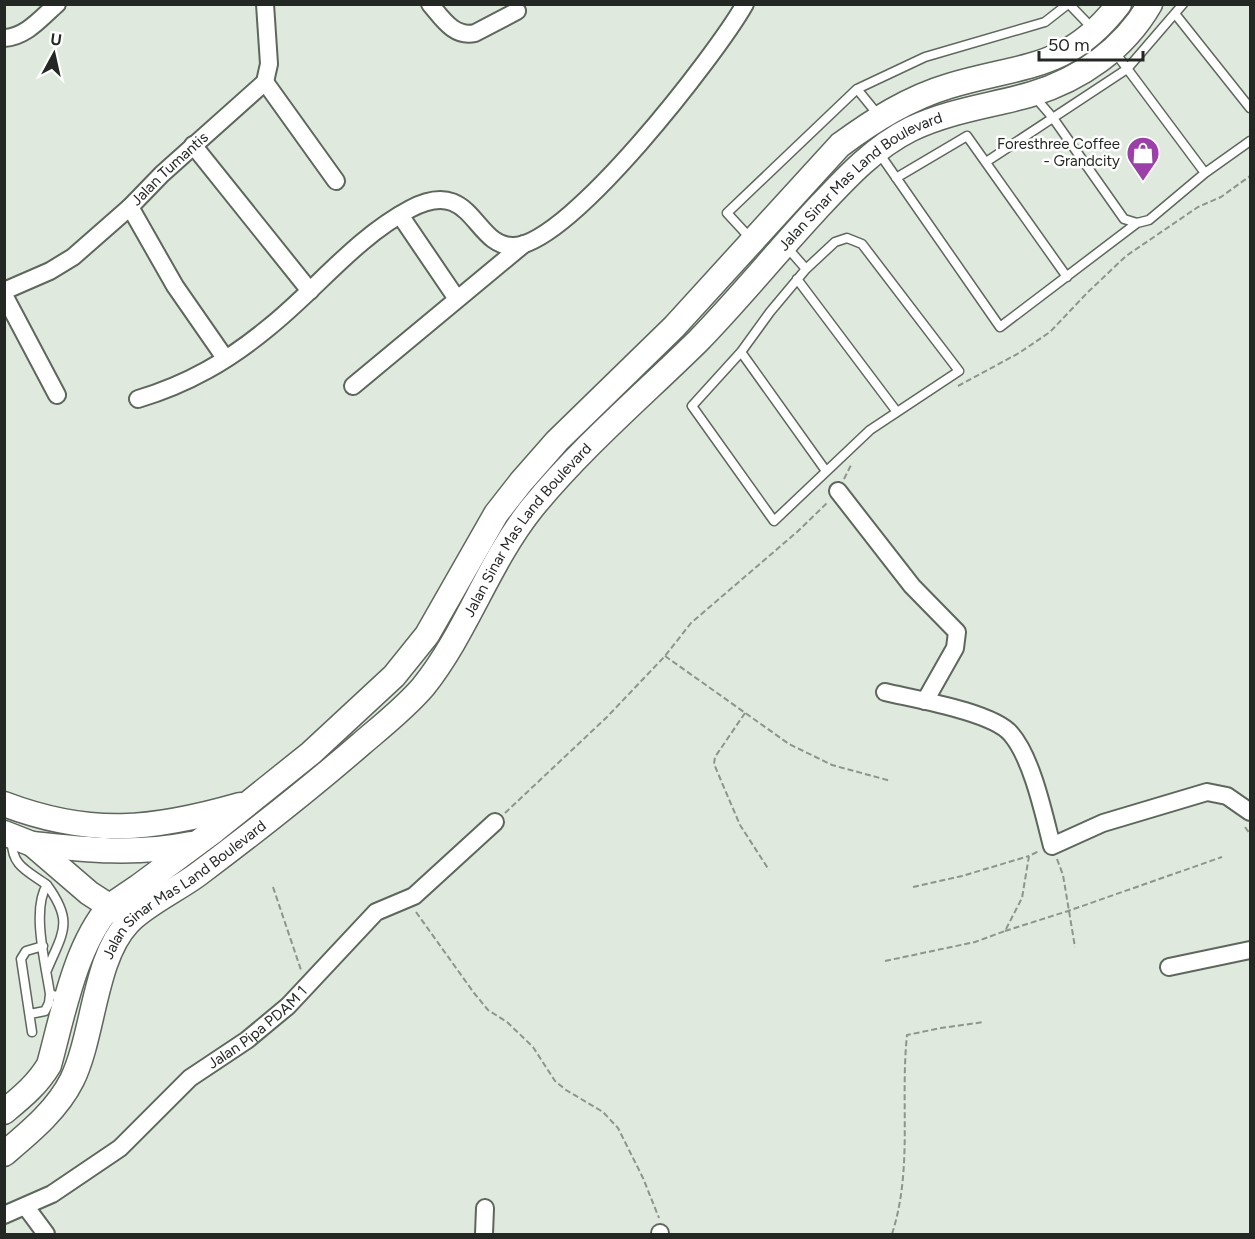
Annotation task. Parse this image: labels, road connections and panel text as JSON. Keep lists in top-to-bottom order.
{
  "streets": {
    "street": ["Jalan Tumantis", "Jalan Sinar Mas Land Boulevard", "Jalan Pipa PDAM 1"]
  },
  "places": {
    "shop": ["Foresthree Coffee - Grandcity"]
  },
  "scale_bar": "50 m",
  "north": "top"
}
